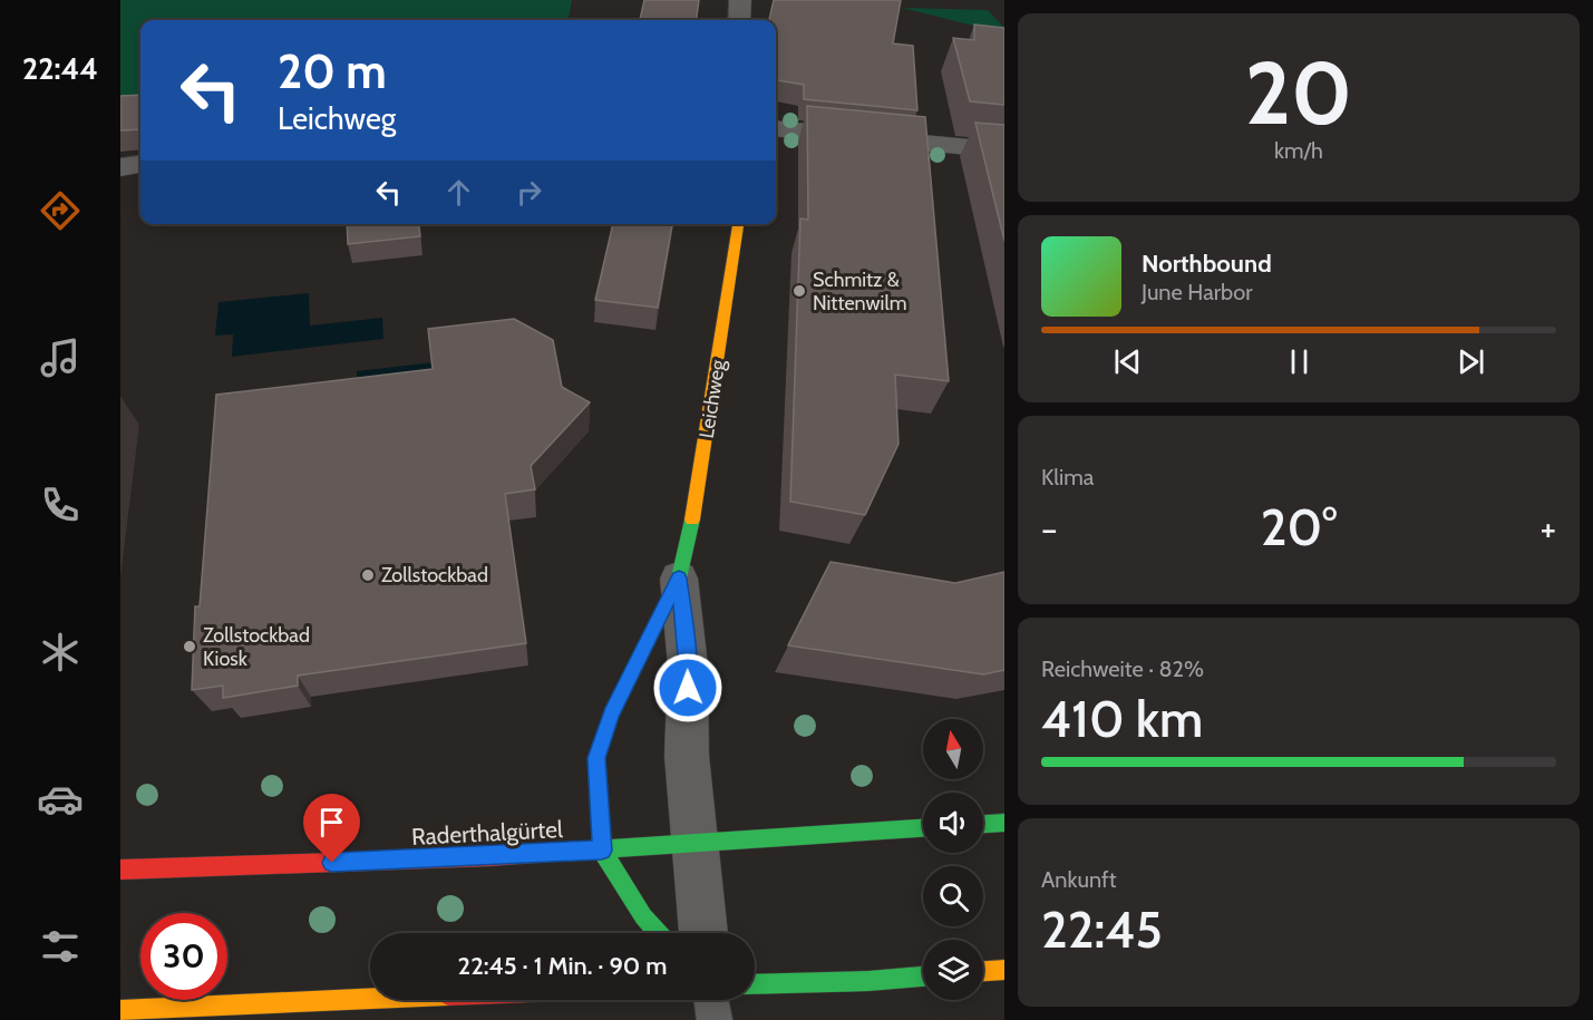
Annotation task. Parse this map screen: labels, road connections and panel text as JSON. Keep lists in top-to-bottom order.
{
  "streets": {
    "main road": ["Leichweg", "Raderthalgürtel"]
  },
  "crossings": [
    ["Leichweg", "Raderthalgürtel"]
  ],
  "places": ["Schmitz & Nittenwilm", "Zollstockbad", "Zollstockbad Kiosk"],
  "north": "top",
  "page": {
    "tabs": "22:44",
    "tile": [
      ["20", "km/h"],
      "Klima",
      ["Reichweite · 82%", "410 km"],
      ["Ankunft", "22:45"]
    ],
    "turn": ["20 m", "Leichweg"],
    "song": ["Northbound", "June Harbor"],
    "heat": ["−", "20°", "+"],
    "limit": "30",
    "trip": "22:45 · 1 Min. · 90 m"
  }
}
